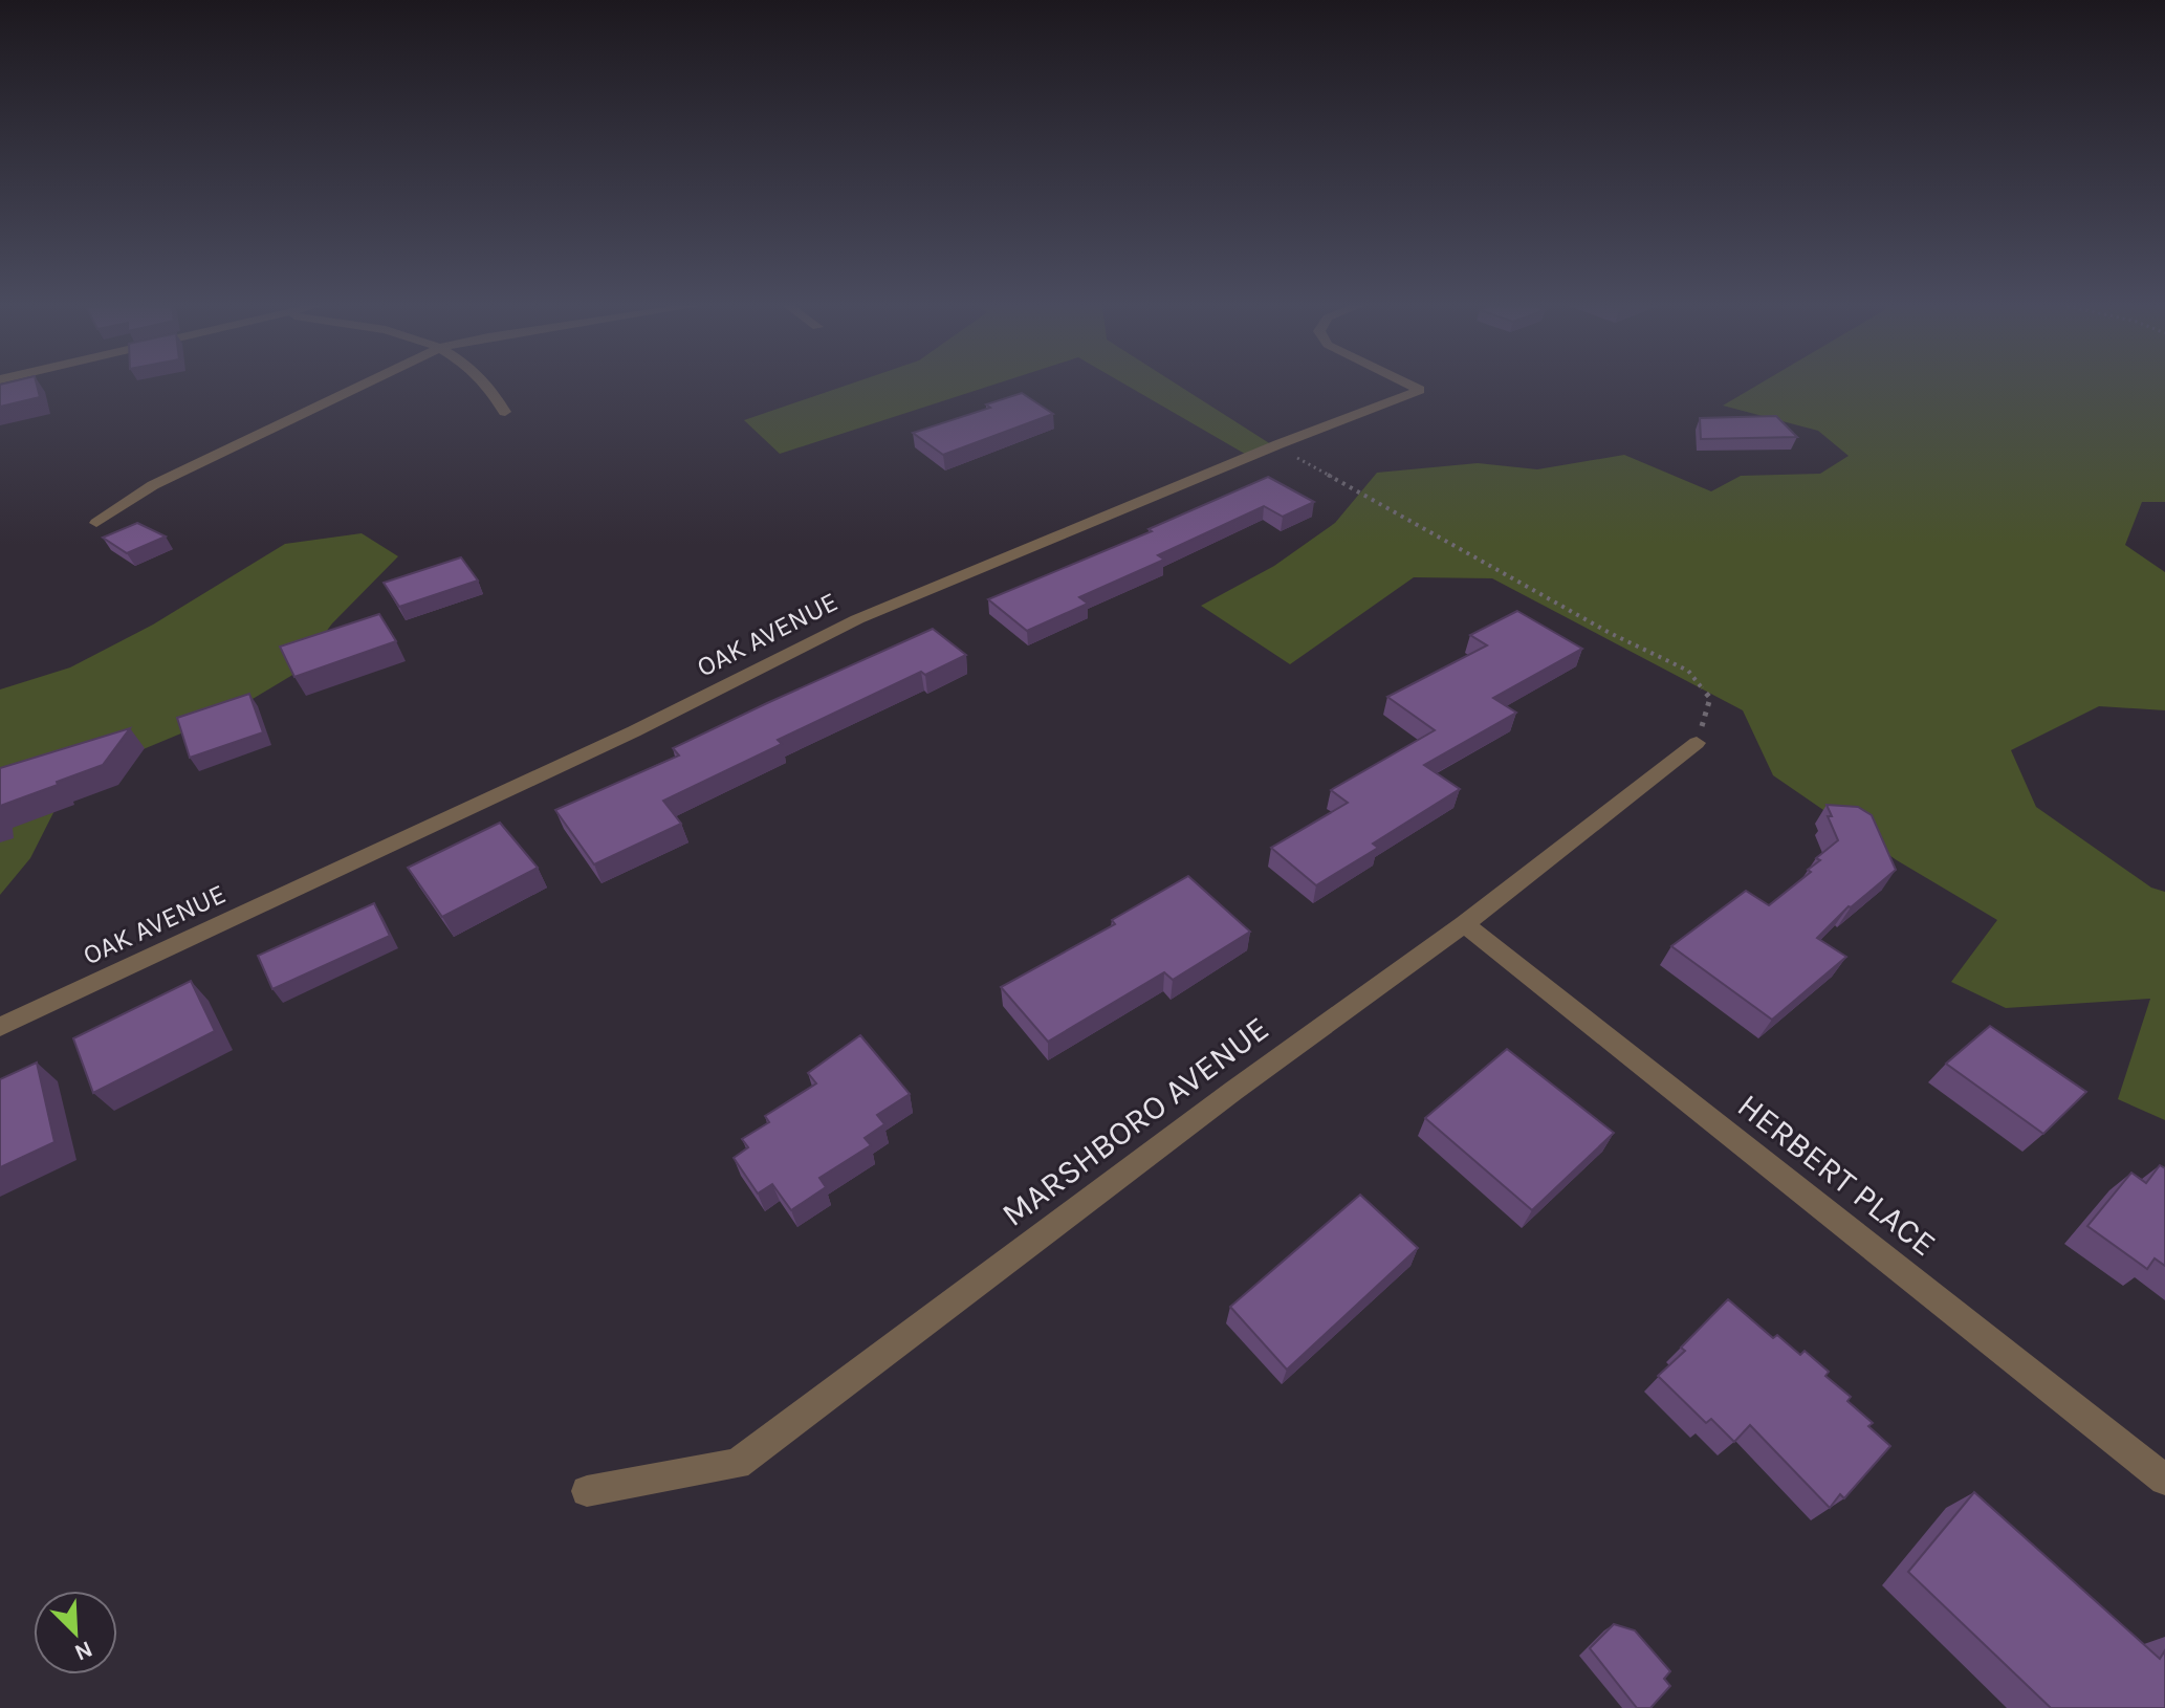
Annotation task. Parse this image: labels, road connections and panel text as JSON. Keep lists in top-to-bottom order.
{
  "streets": {
    "street": ["OAK AVENUE", "MARSHBORO AVENUE", "HERBERT PLACE"]
  },
  "crossings": [
    ["MARSHBORO AVENUE", "HERBERT PLACE"]
  ],
  "north": "bottom right"
}
